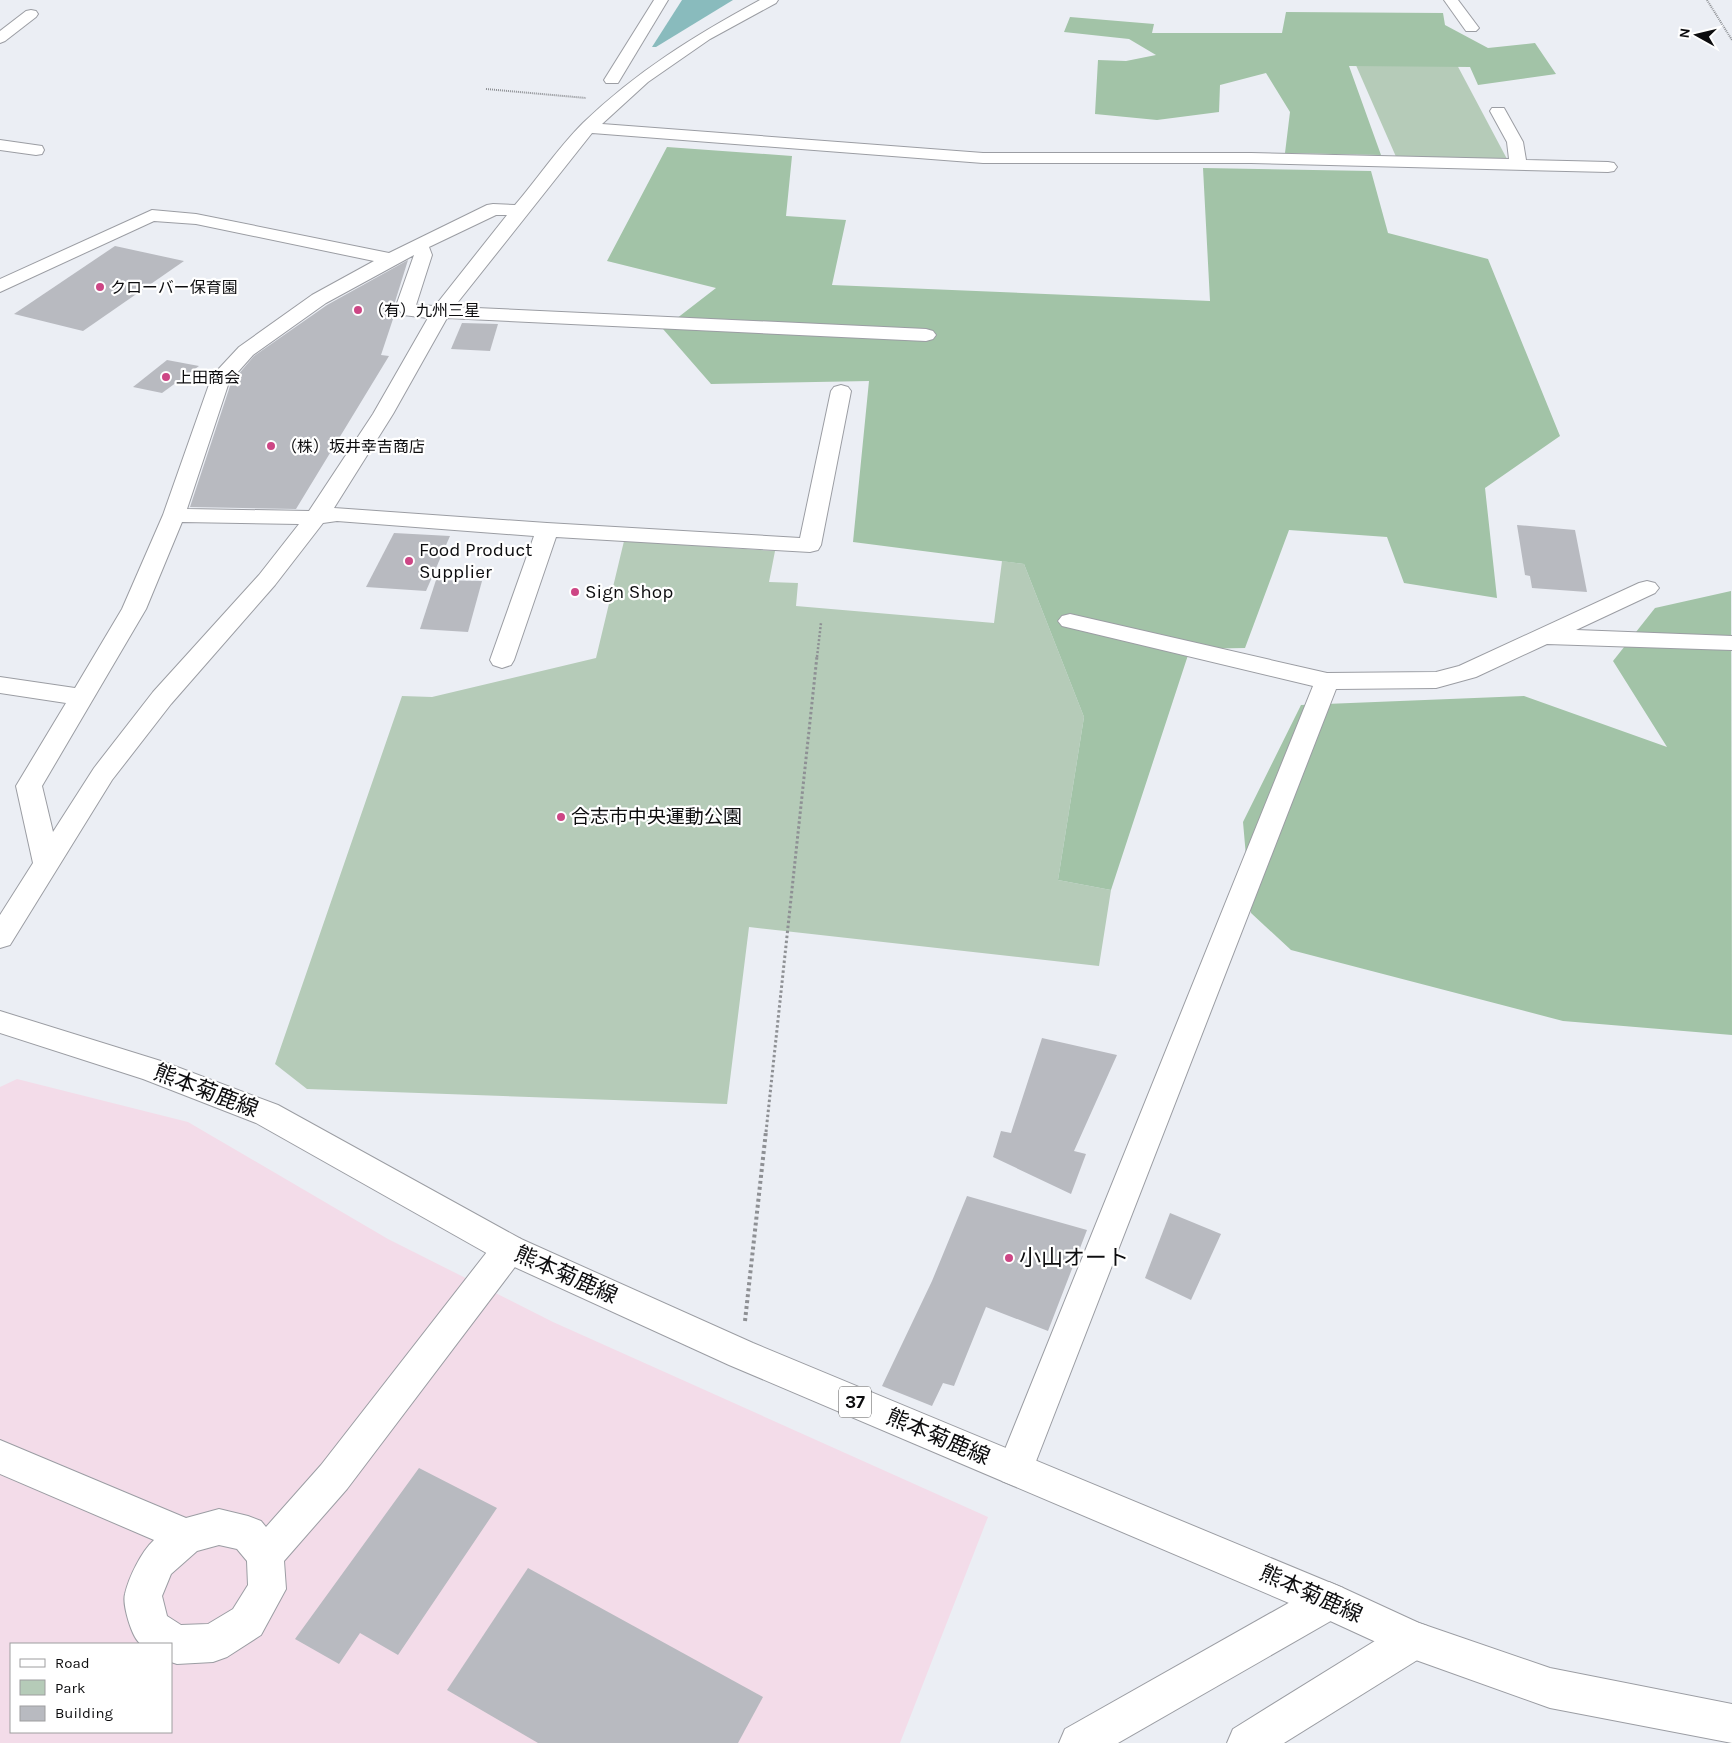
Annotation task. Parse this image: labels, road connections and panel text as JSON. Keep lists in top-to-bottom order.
{
  "streets": {
    "street": ["熊本菊鹿線", "37"]
  },
  "places": [
    "クローバー保育園",
    "（有）九州三星",
    "上田商会",
    "（株）坂井幸吉商店",
    "Food Product Supplier",
    "Sign Shop",
    "合志市中央運動公園",
    "小山オート"
  ],
  "legend": ["Road", "Park", "Building"],
  "north": "left"
}
